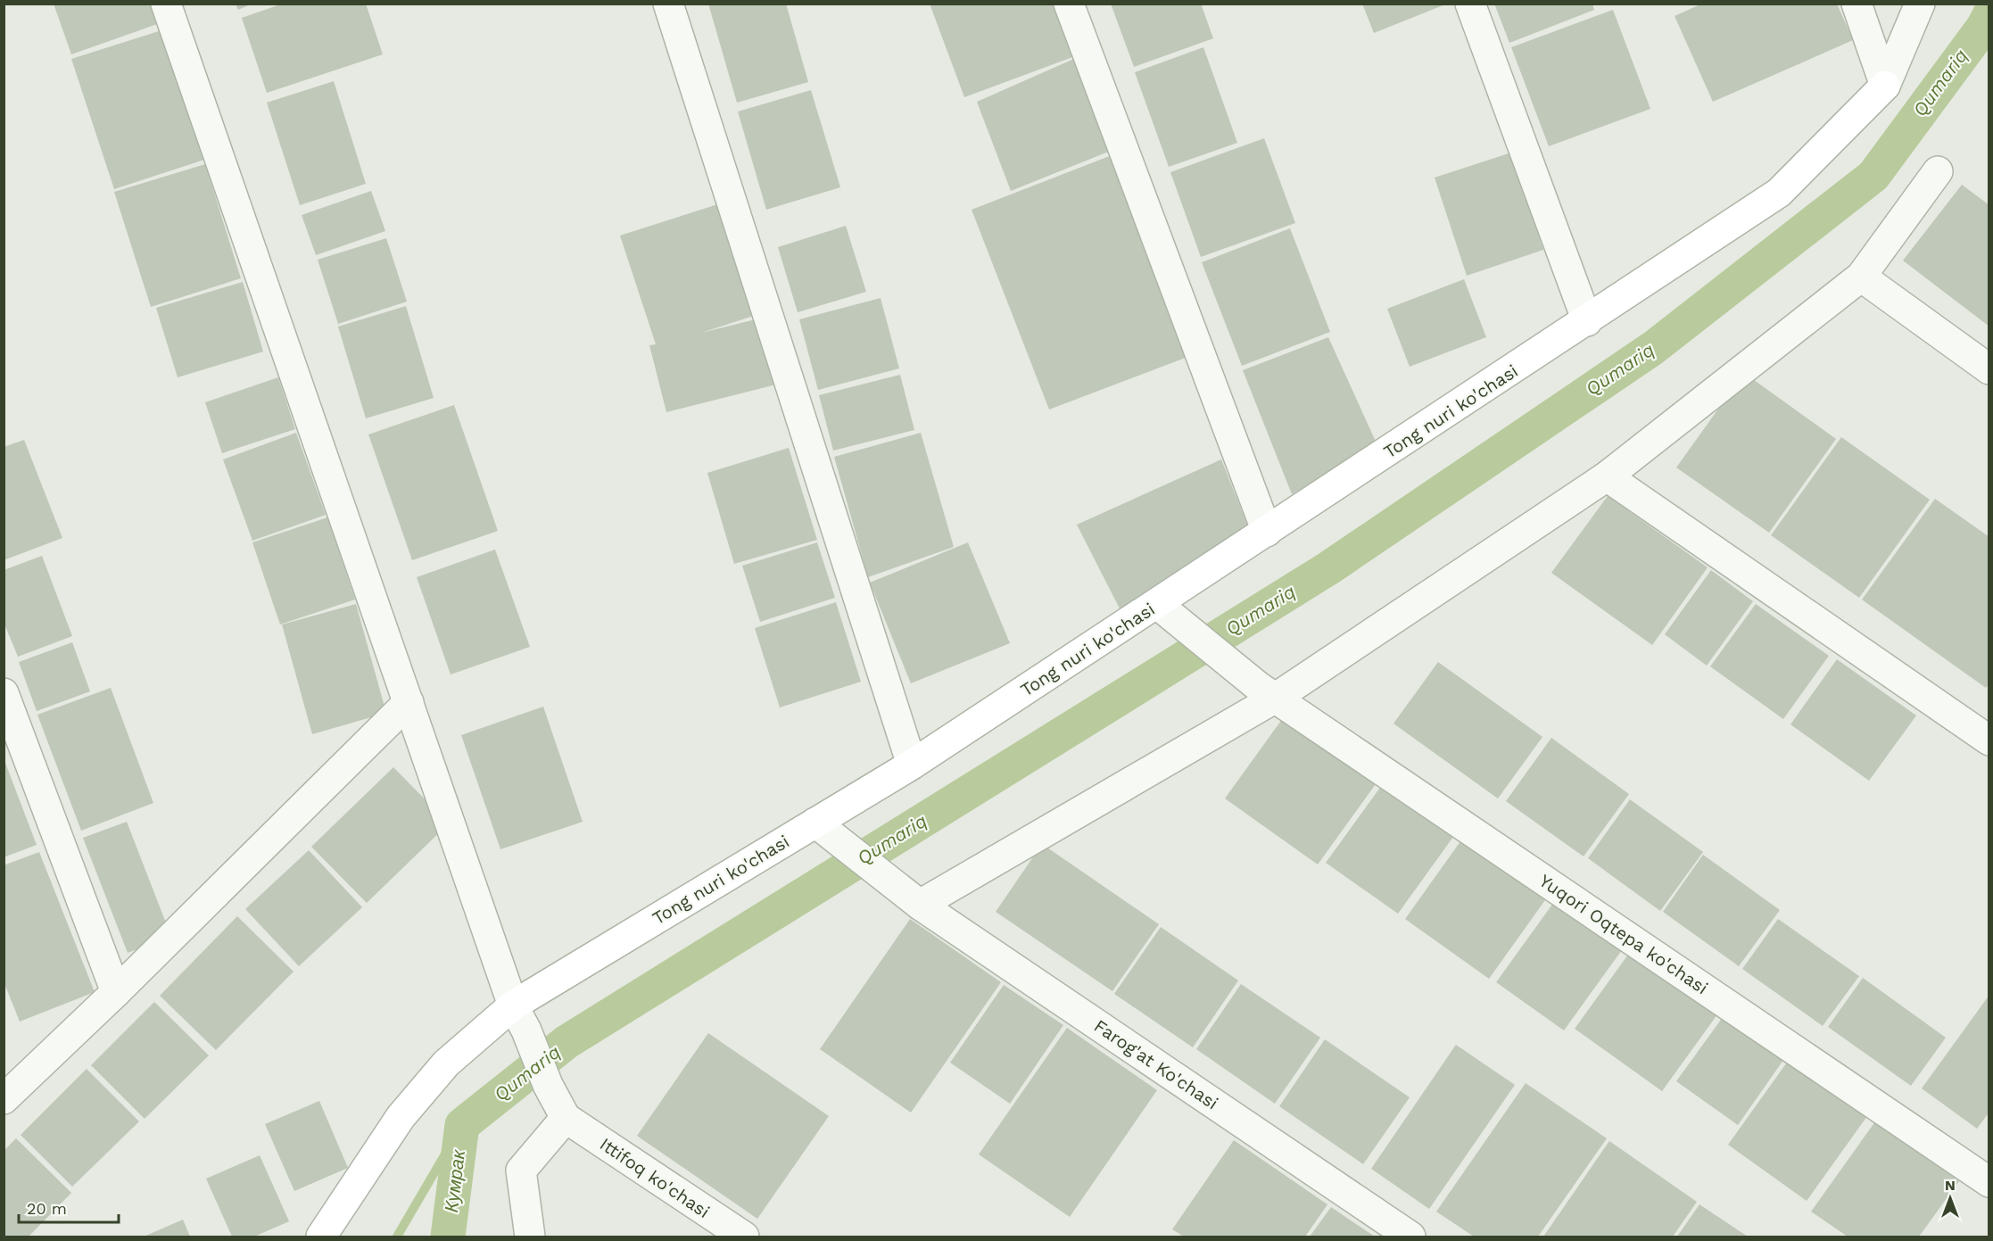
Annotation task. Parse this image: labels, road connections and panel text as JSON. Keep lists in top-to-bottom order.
{
  "streets": {
    "street": [
      "Tong nuri ko'chasi",
      "Yuqori Oqtepa ko'chasi",
      "Farog'at Ko'chasi",
      "Ittifoq ko'chasi"
    ]
  },
  "crossings": [
    ["Tong nuri ko'chasi", "Yuqori Oqtepa ko'chasi"],
    ["Tong nuri ko'chasi", "Farog'at Ko'chasi"]
  ],
  "water": ["Qumariq", "Кумрак"],
  "scale_bar": "20 m",
  "north": "top"
}
